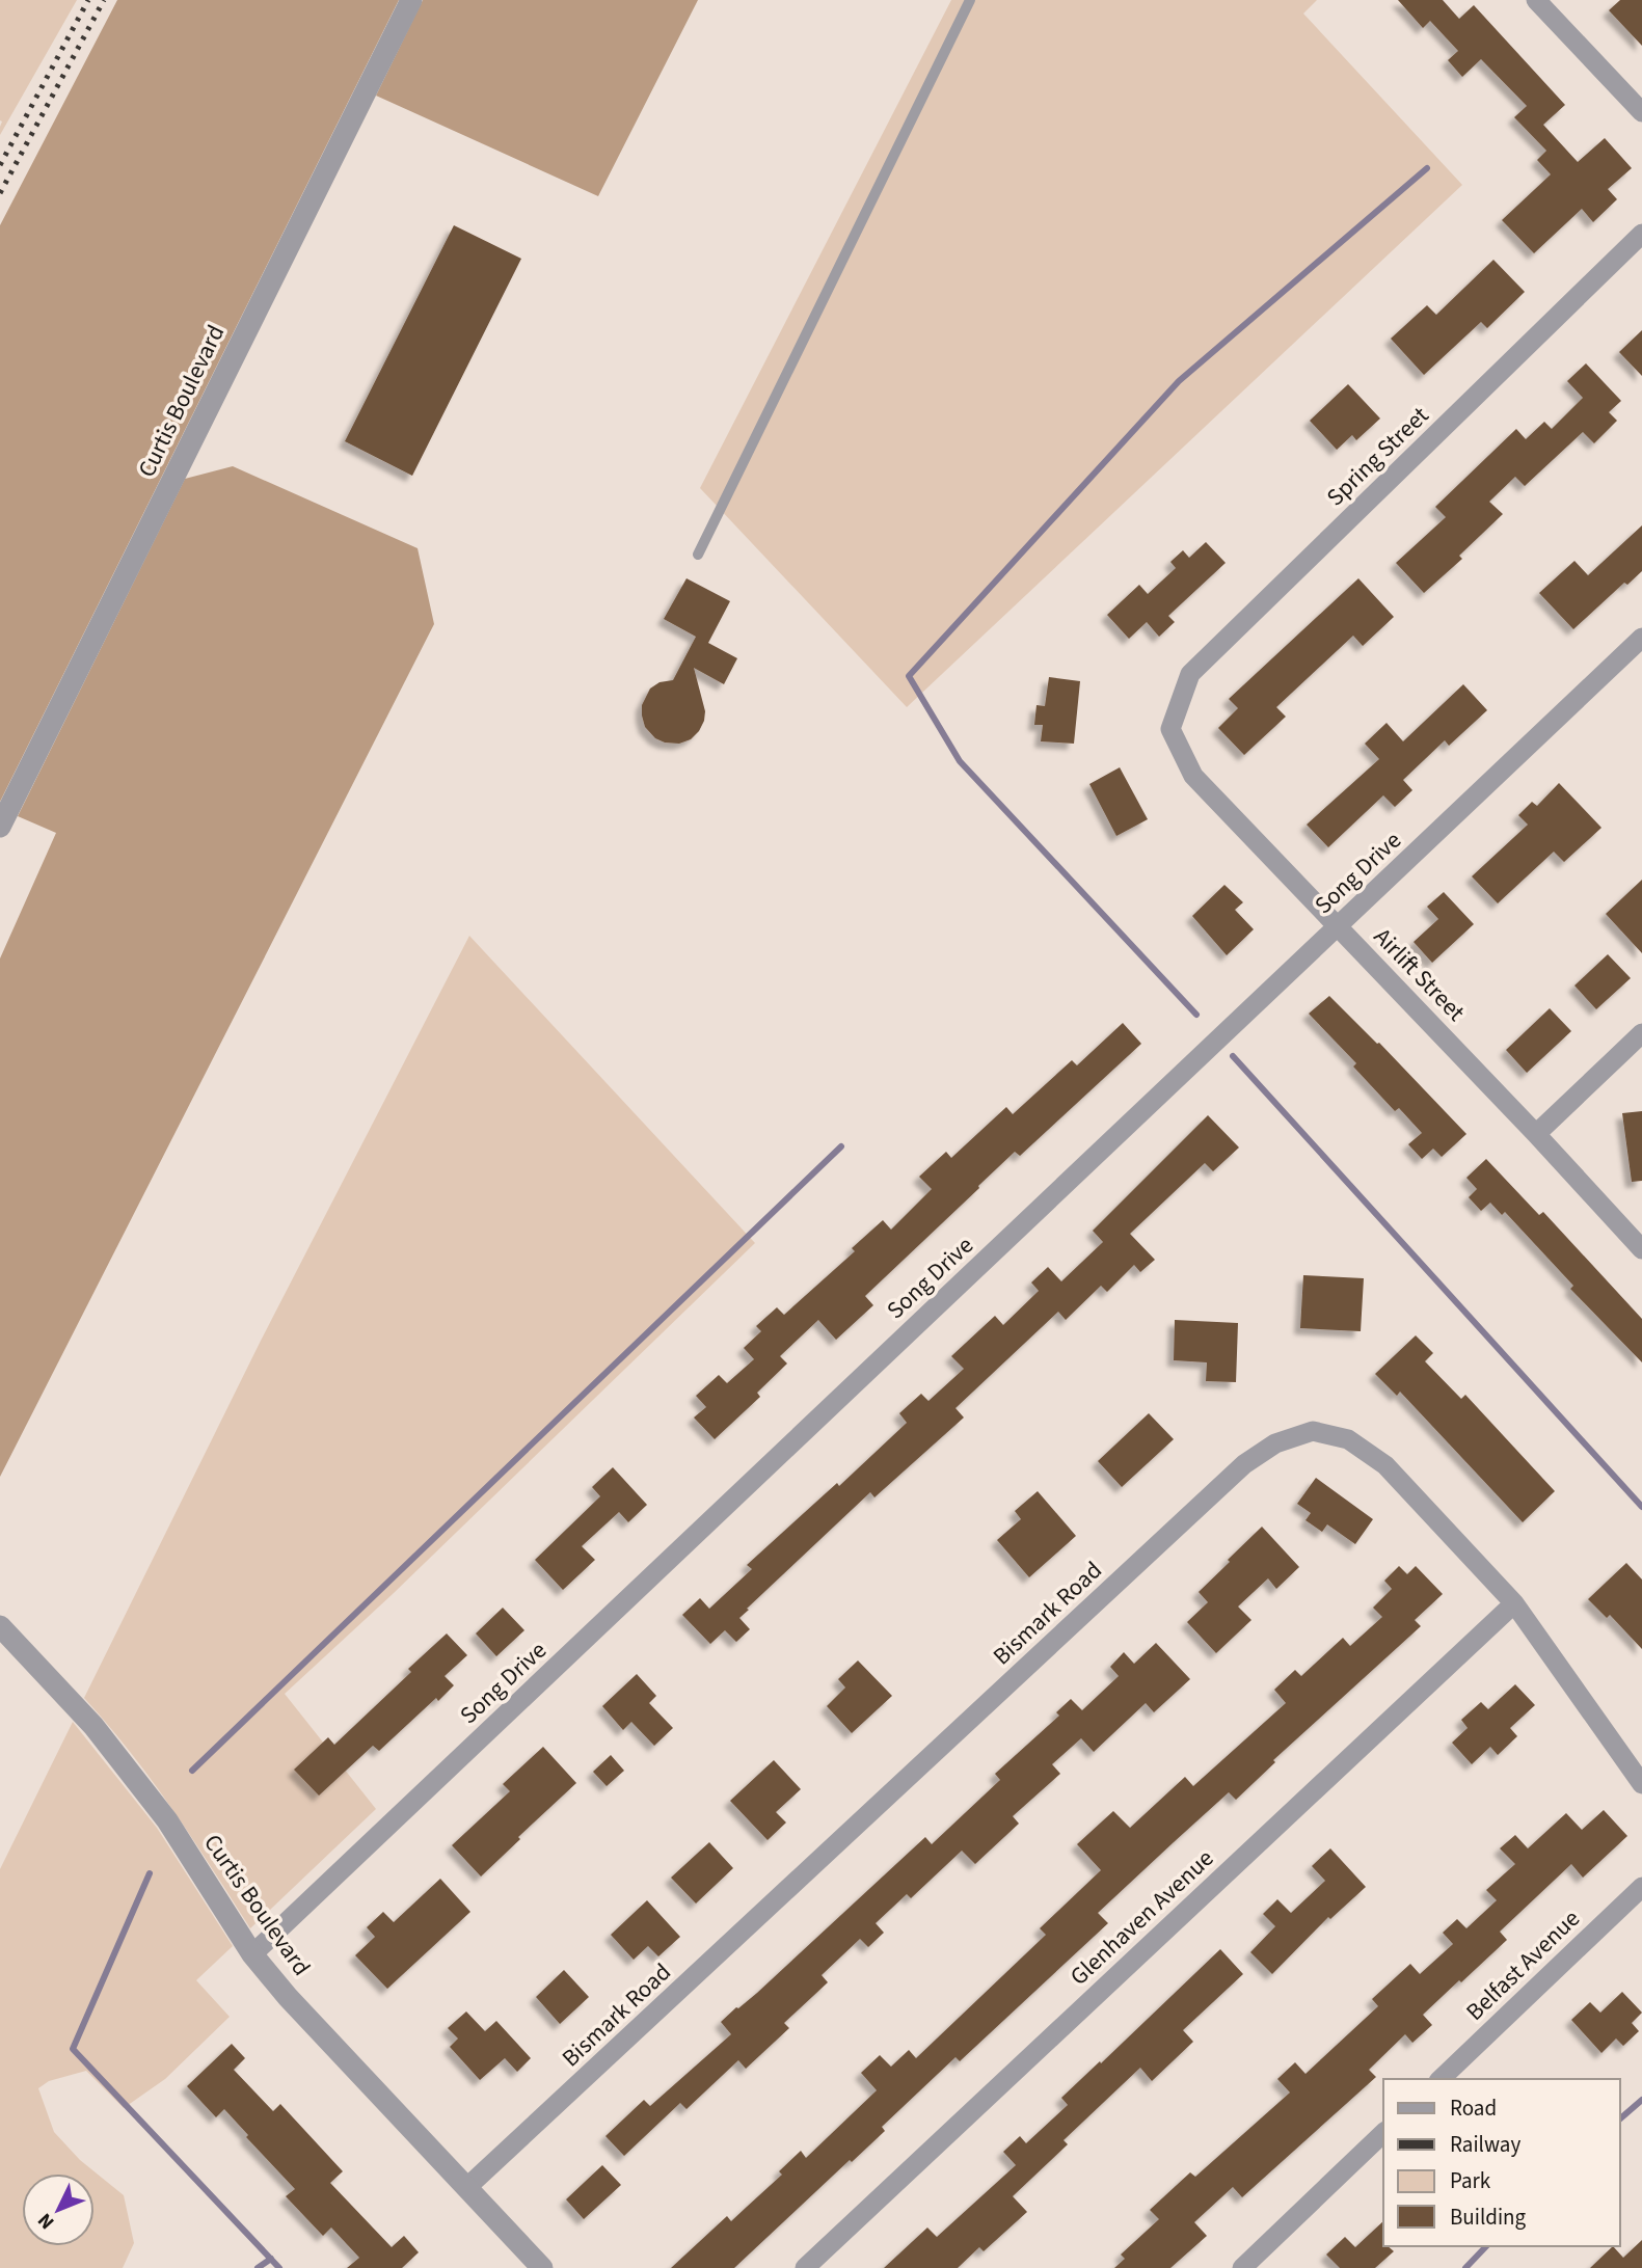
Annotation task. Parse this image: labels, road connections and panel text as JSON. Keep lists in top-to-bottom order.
{
  "streets": {
    "street": [
      "Curtis Boulevard",
      "Spring Street",
      "Song Drive",
      "Airlift Street",
      "Bismark Road",
      "Glenhaven Avenue",
      "Belfast Avenue"
    ]
  },
  "crossings": [
    ["Curtis Boulevard", "Song Drive"],
    ["Curtis Boulevard", "Bismark Road"],
    ["Spring Street", "Airlift Street"],
    ["Song Drive", "Airlift Street"],
    ["Bismark Road", "Glenhaven Avenue"]
  ],
  "legend": [
    "Road",
    "Railway",
    "Park",
    "Building"
  ],
  "north": "bottom left"
}
